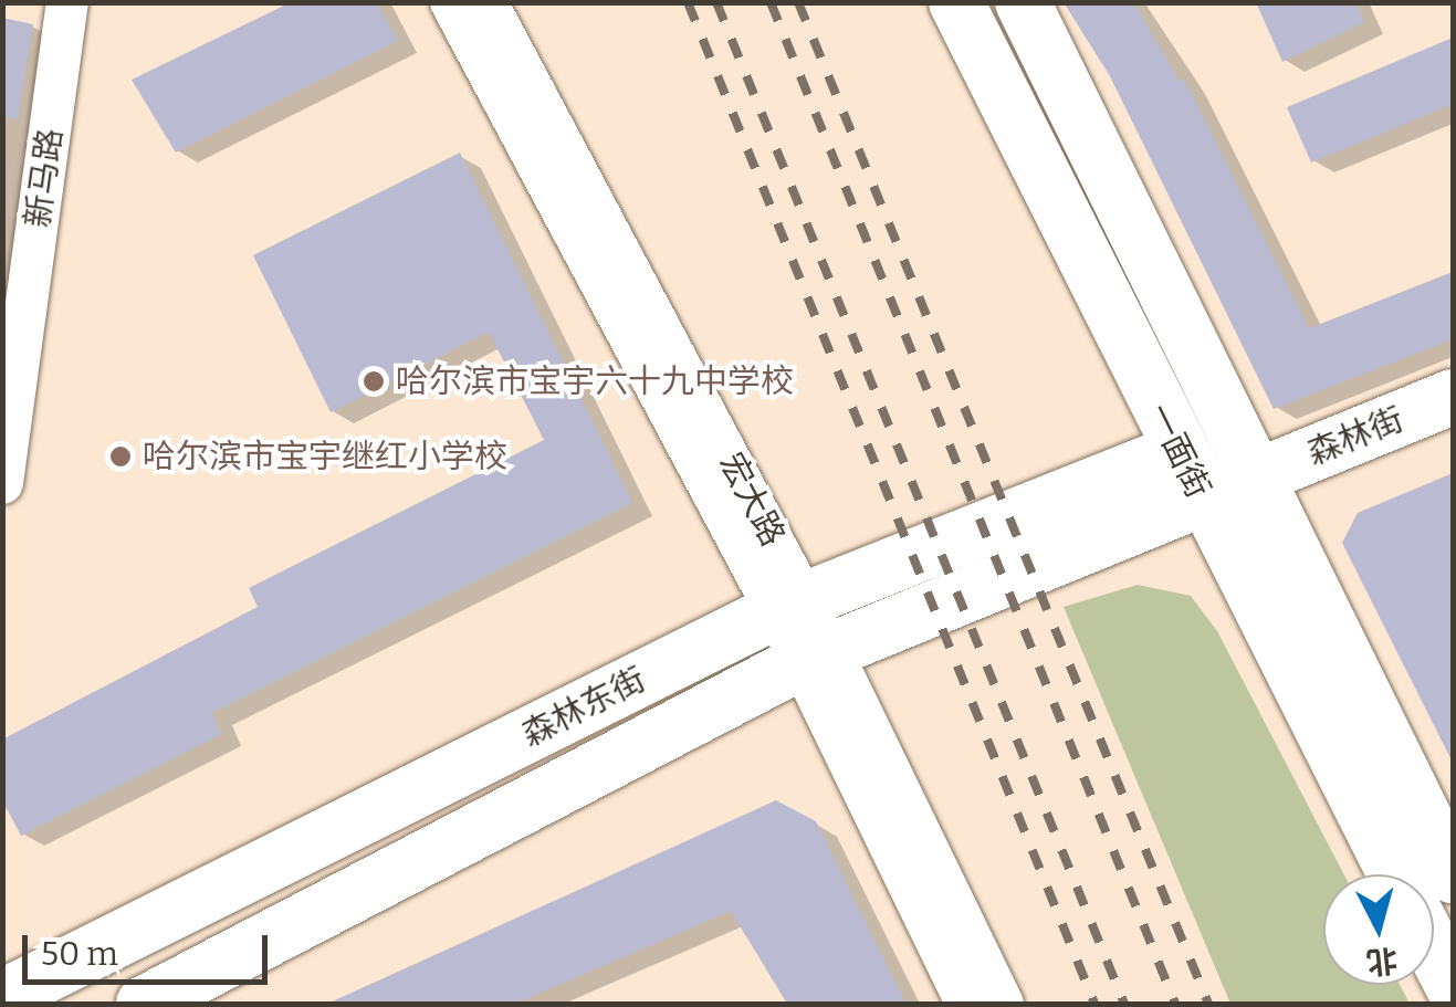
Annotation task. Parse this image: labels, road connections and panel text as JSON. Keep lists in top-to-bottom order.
{
  "streets": {
    "main road": ["森林街", "一面街", "森林东街"],
    "street": ["新马路", "宏大路"]
  },
  "crossings": [
    ["森林街", "一面街"],
    ["森林街", "森林东街"],
    ["一面街", "森林东街"],
    ["宏大路", "森林东街"]
  ],
  "places": ["哈尔滨市宝宇六十九中学校", "哈尔滨市宝宇继红小学校"],
  "scale_bar": "50 m",
  "north": "bottom"
}
